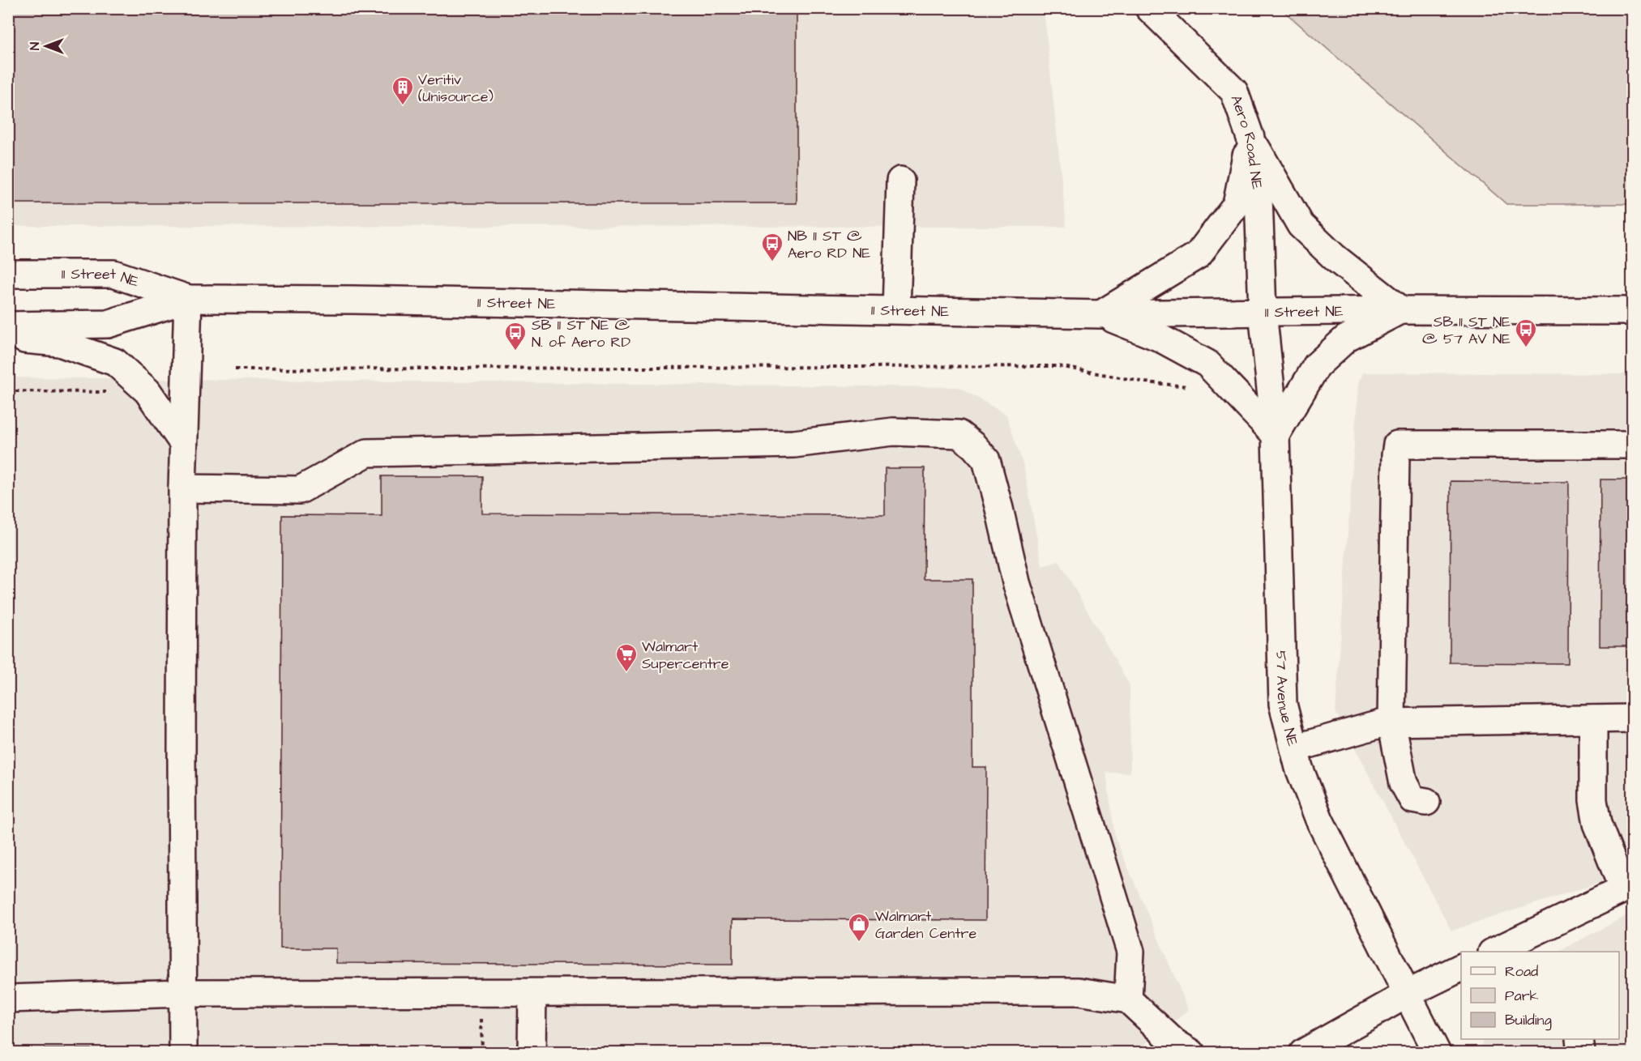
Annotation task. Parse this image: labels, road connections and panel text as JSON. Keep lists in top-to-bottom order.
{
  "streets": {
    "street": ["Aero Road NE", "11 Street NE", "57 Avenue NE"]
  },
  "crossings": [
    ["Aero Road NE", "11 Street NE"],
    ["Aero Road NE", "57 Avenue NE"],
    ["11 Street NE", "57 Avenue NE"]
  ],
  "places": {
    "building": ["Veritiv (Unisource)"],
    "bus stop": ["NB 11 ST @ Aero RD NE", "SB 11 ST NE @ 57 AV NE", "SB 11 ST NE @ N. of Aero RD"],
    "supermarket": ["Walmart Supercentre"],
    "shop": ["Walmart Garden Centre"]
  },
  "legend": ["Road", "Park", "Building"],
  "north": "left"
}
